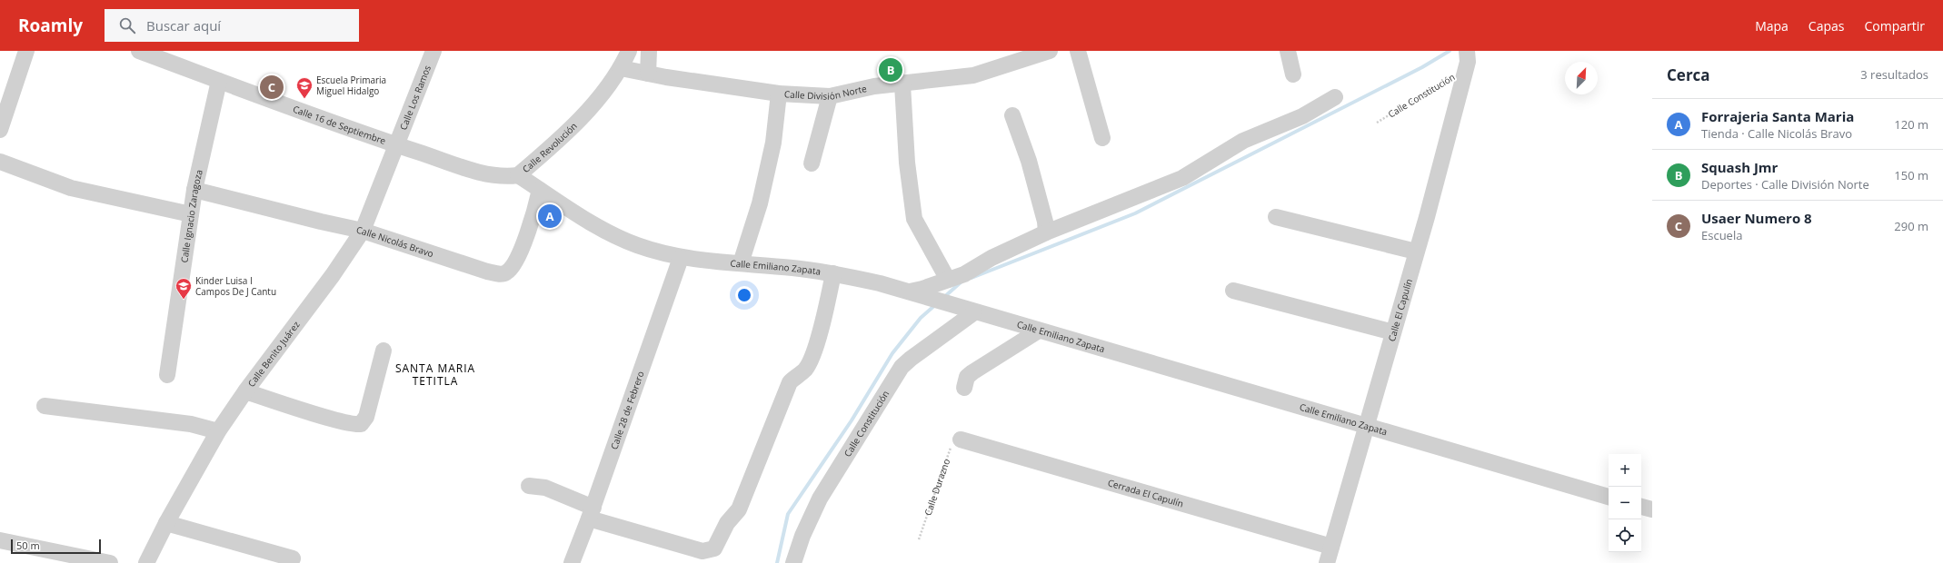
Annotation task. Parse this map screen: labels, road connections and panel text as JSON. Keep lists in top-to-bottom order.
{
  "streets": {
    "street": [
      "Calle División Norte",
      "Calle Constitución",
      "Calle Los Ramos",
      "Calle 16 de Septiembre",
      "Calle Revolución",
      "Calle Ignacio Zaragoza",
      "Calle Nicolás Bravo",
      "Calle Emiliano Zapata",
      "Calle El Capulín",
      "Calle Benito Juárez",
      "Calle 28 de Febrero",
      "Cerrada El Capulín"
    ],
    "path": ["Calle Durazno"]
  },
  "crossings": [
    ["Calle División Norte", "Calle Revolución"],
    ["Calle Constitución", "Calle Emiliano Zapata"],
    ["Calle Constitución", "Calle El Capulín"],
    ["Calle Los Ramos", "Calle 16 de Septiembre"],
    ["Calle Los Ramos", "Calle Revolución"],
    ["Calle Los Ramos", "Calle Benito Juárez"],
    ["Calle 16 de Septiembre", "Calle Revolución"],
    ["Calle 16 de Septiembre", "Calle Ignacio Zaragoza"],
    ["Calle 16 de Septiembre", "Calle Benito Juárez"],
    ["Calle Revolución", "Calle Emiliano Zapata"],
    ["Calle Revolución", "Calle Benito Juárez"],
    ["Calle Ignacio Zaragoza", "Calle Nicolás Bravo"],
    ["Calle Nicolás Bravo", "Calle Emiliano Zapata"],
    ["Calle Nicolás Bravo", "Calle Benito Juárez"],
    ["Calle Emiliano Zapata", "Calle El Capulín"],
    ["Calle Emiliano Zapata", "Calle 28 de Febrero"],
    ["Calle El Capulín", "Cerrada El Capulín"],
    ["Calle Durazno", "Cerrada El Capulín"]
  ],
  "districts": ["SANTA MARIA TETITLA"],
  "places": {
    "school or university": ["Escuela Primaria Miguel Hidalgo", "Kinder Luisa I Campos De J Cantu"]
  },
  "scale_bar": "50 m",
  "north": "top right",
  "page": {
    "header": "Roamly",
    "search": "Buscar aquí",
    "nav": ["Mapa", "Capas", "Compartir"],
    "heading": ["Cerca", "3 resultados"],
    "pins": ["B", "C", "A"],
    "list": [
      {
        "mark": "A",
        "name": "Forrajeria Santa Maria",
        "note": "Tienda · Calle Nicolás Bravo",
        "value": "120 m"
      },
      {
        "mark": "B",
        "name": "Squash Jmr",
        "note": "Deportes · Calle División Norte",
        "value": "150 m"
      },
      {
        "mark": "C",
        "name": "Usaer Numero 8",
        "note": "Escuela",
        "value": "290 m"
      }
    ],
    "map_buttons": ["+", "−"],
    "scale": "50 m"
  }
}
